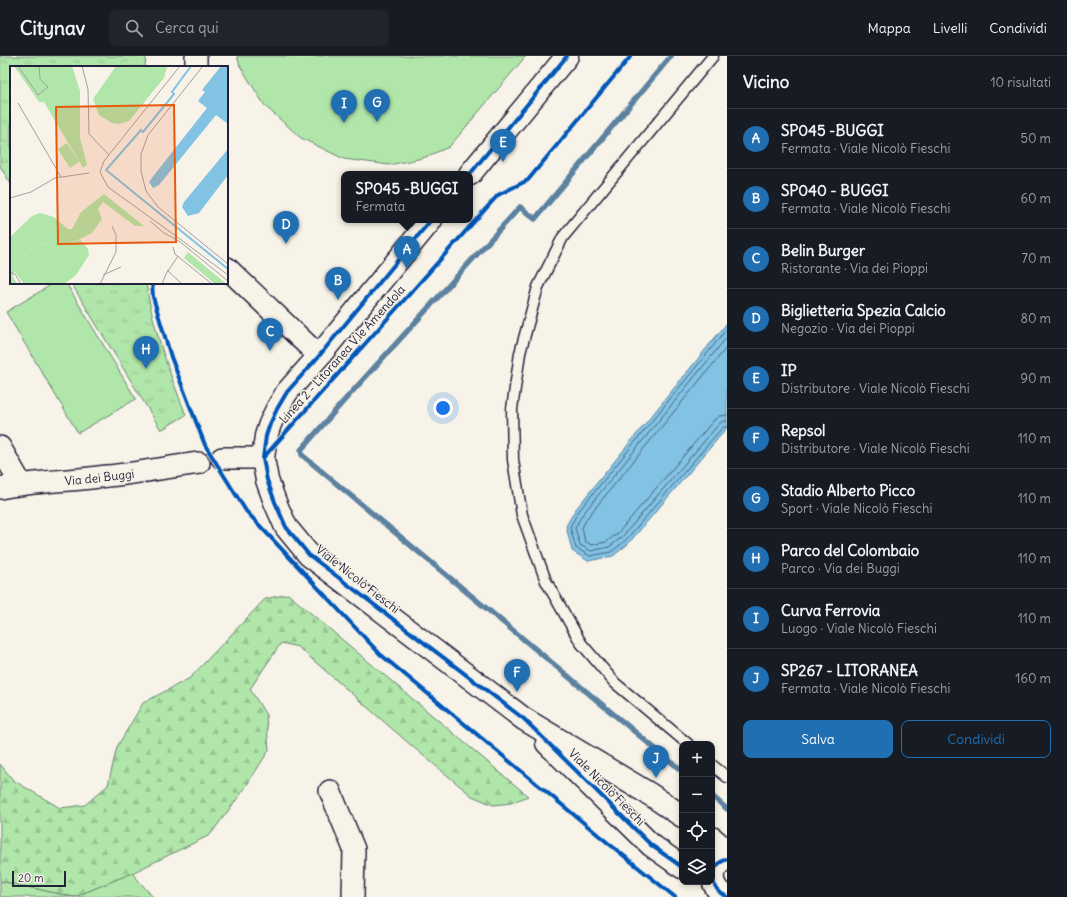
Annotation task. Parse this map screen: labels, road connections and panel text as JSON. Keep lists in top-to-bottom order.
{
  "streets": {
    "main road": ["Viale Nicolò Fieschi"],
    "street": ["Via dei Buggi"],
    "cycle path": ["Linea 2 - Litoranea V.le Amendola"]
  },
  "scale_bar": "20 m",
  "page": {
    "header": "Citynav",
    "search": "Cerca qui",
    "nav": ["Mappa", "Livelli", "Condividi"],
    "heading": ["Vicino", "10 risultati"],
    "pins": [
      "G",
      "I",
      "E",
      "D",
      "A",
      "B",
      "C",
      "H",
      "F",
      "J"
    ],
    "list": [
      {
        "mark": "A",
        "name": "SP045 -BUGGI",
        "note": "Fermata · Viale Nicolò Fieschi",
        "value": "50 m"
      },
      {
        "mark": "B",
        "name": "SP040 - BUGGI",
        "note": "Fermata · Viale Nicolò Fieschi",
        "value": "60 m"
      },
      {
        "mark": "C",
        "name": "Belin Burger",
        "note": "Ristorante · Via dei Pioppi",
        "value": "70 m"
      },
      {
        "mark": "D",
        "name": "Biglietteria Spezia Calcio",
        "note": "Negozio · Via dei Pioppi",
        "value": "80 m"
      },
      {
        "mark": "E",
        "name": "IP",
        "note": "Distributore · Viale Nicolò Fieschi",
        "value": "90 m"
      },
      {
        "mark": "F",
        "name": "Repsol",
        "note": "Distributore · Viale Nicolò Fieschi",
        "value": "110 m"
      },
      {
        "mark": "G",
        "name": "Stadio Alberto Picco",
        "note": "Sport · Viale Nicolò Fieschi",
        "value": "110 m"
      },
      {
        "mark": "H",
        "name": "Parco del Colombaio",
        "note": "Parco · Via dei Buggi",
        "value": "110 m"
      },
      {
        "mark": "I",
        "name": "Curva Ferrovia",
        "note": "Luogo · Viale Nicolò Fieschi",
        "value": "110 m"
      },
      {
        "mark": "J",
        "name": "SP267 - LITORANEA",
        "note": "Fermata · Viale Nicolò Fieschi",
        "value": "160 m"
      }
    ],
    "popup": ["SP045 -BUGGI", "Fermata"],
    "buttons": ["Salva", "Condividi"],
    "map_buttons": ["+", "−"],
    "scale": "20 m"
  }
}
